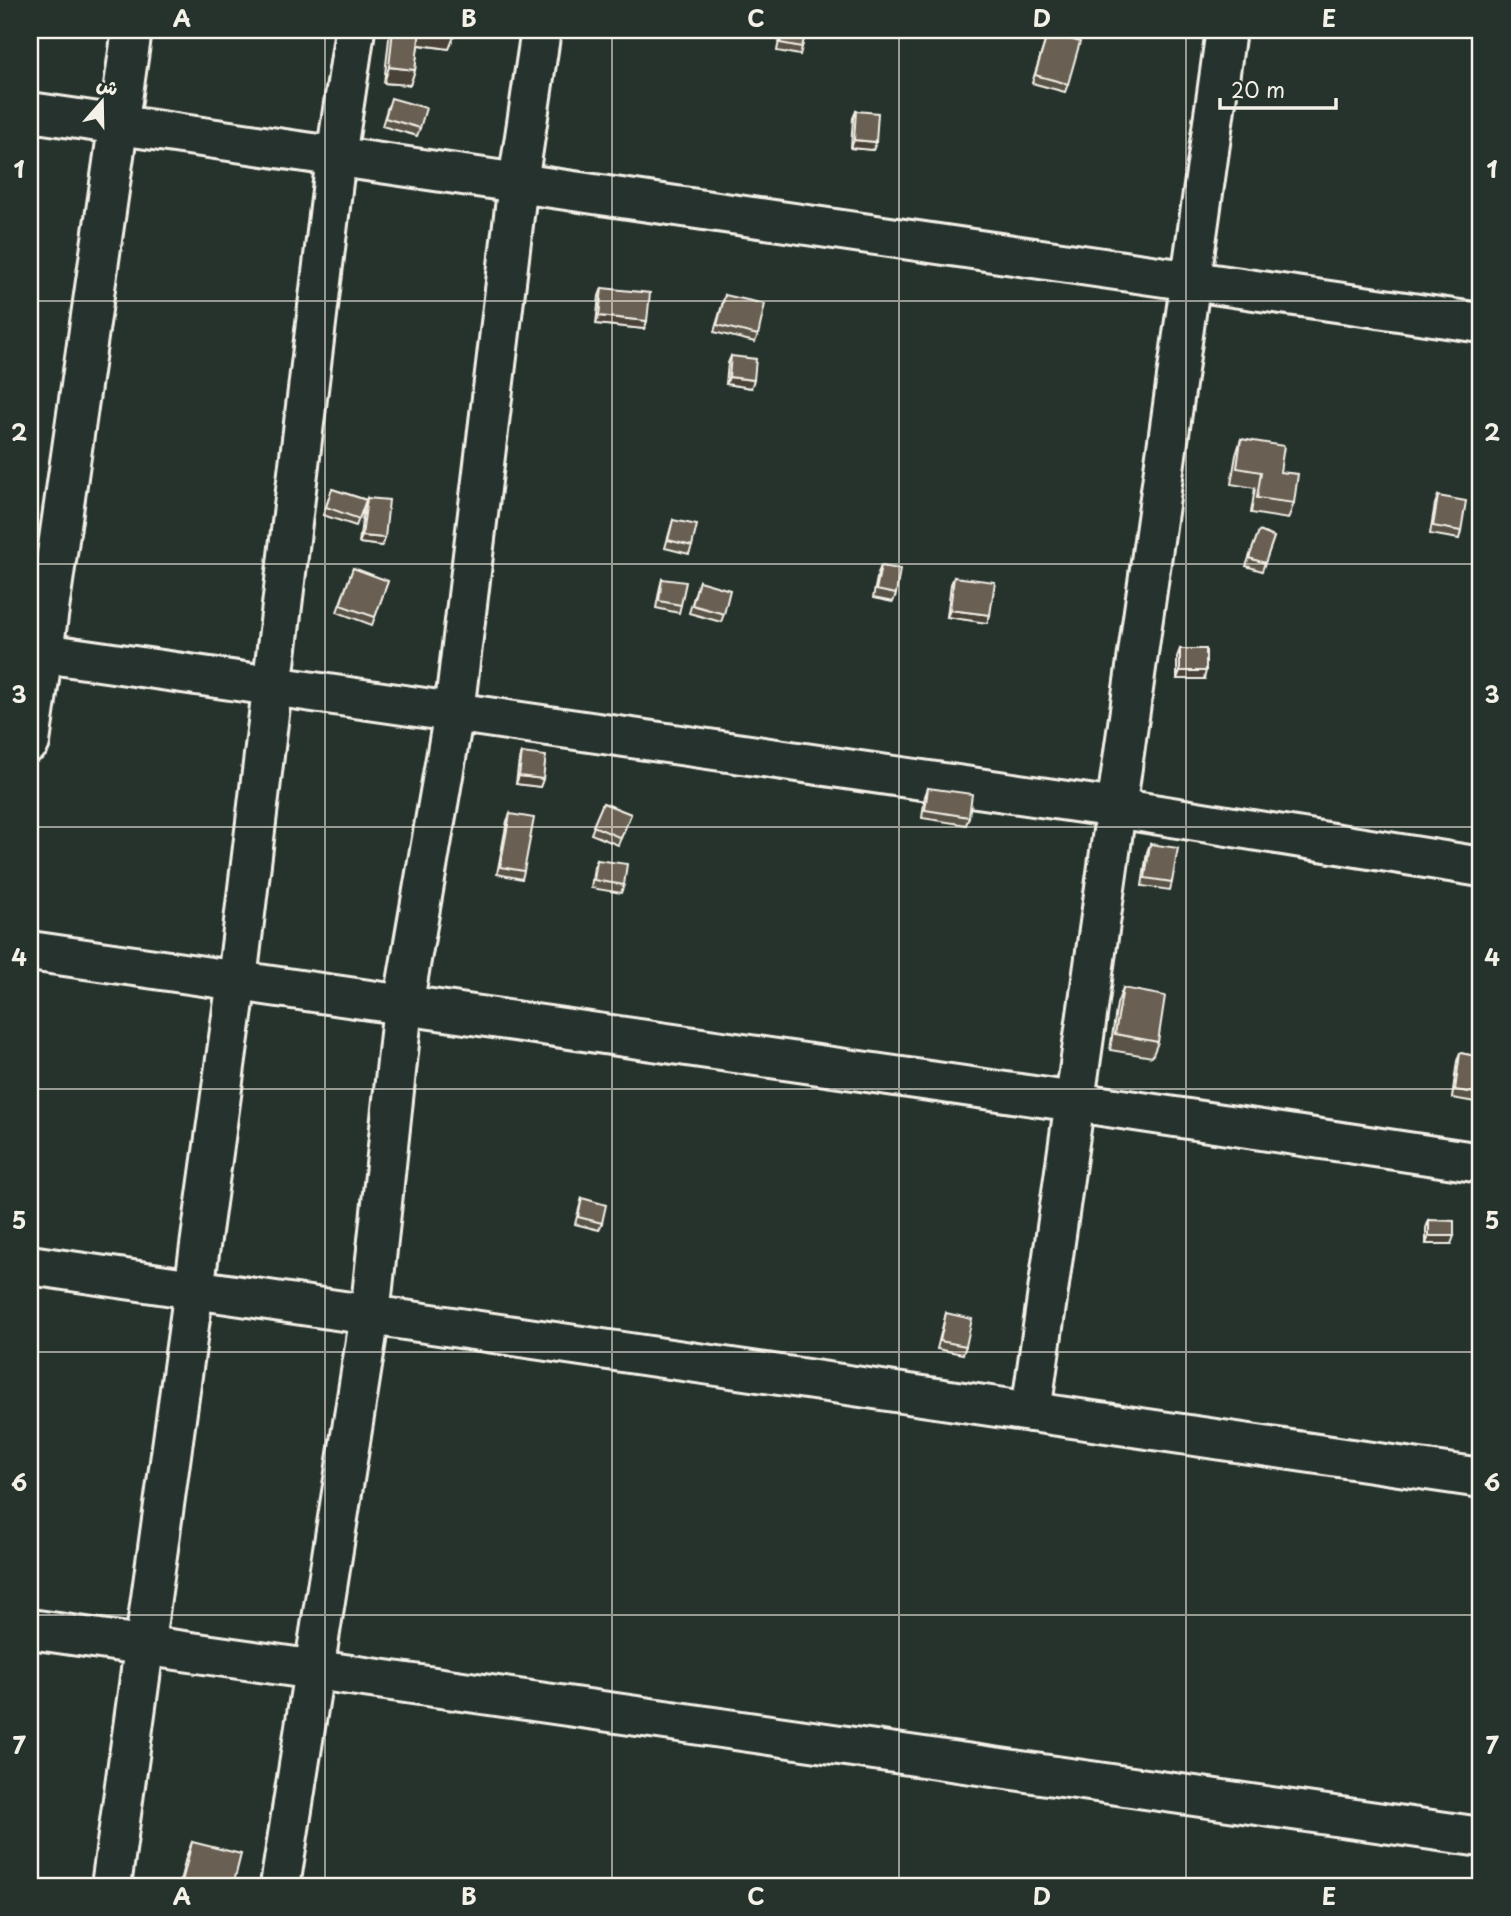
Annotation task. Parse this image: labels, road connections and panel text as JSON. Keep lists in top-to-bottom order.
{
  "scale_bar": "20 m",
  "north": "top",
  "grid": {
    "columns": [
      "A",
      "B",
      "C",
      "D",
      "E"
    ],
    "rows": [
      "1",
      "2",
      "3",
      "4",
      "5",
      "6",
      "7"
    ]
  }
}
